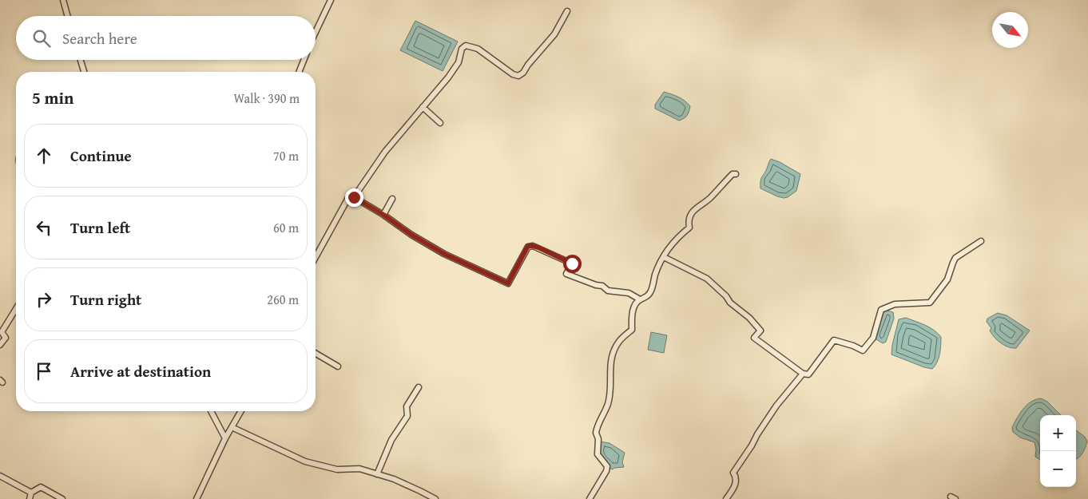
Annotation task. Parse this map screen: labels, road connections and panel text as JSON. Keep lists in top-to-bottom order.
{
  "north": "bottom right",
  "page": {
    "search": "Search here",
    "heading": ["5 min", "Walk · 390 m"],
    "list": [
      ["Continue", "70 m"],
      ["Turn left", "60 m"],
      ["Turn right", "260 m"],
      "Arrive at destination"
    ],
    "map_buttons": ["+", "−"]
  }
}
